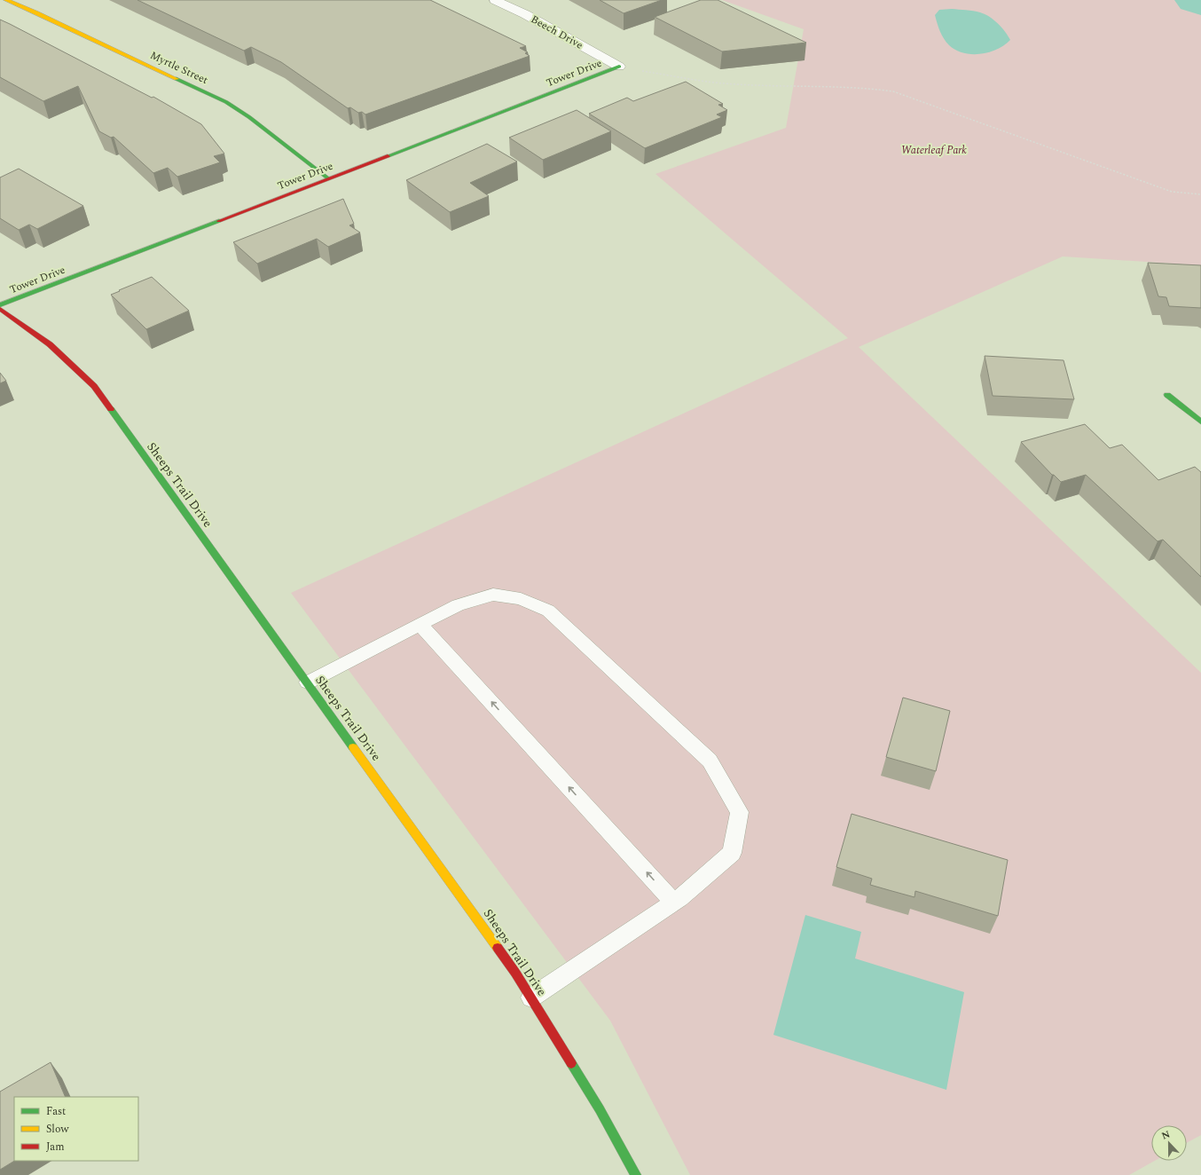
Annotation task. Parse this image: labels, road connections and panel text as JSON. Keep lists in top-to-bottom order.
{
  "streets": {
    "street": [
      "Beech Drive",
      "Myrtle Street",
      "Tower Drive",
      "Sheeps Trail Drive"
    ]
  },
  "crossings": [
    ["Beech Drive", "Tower Drive"],
    ["Myrtle Street", "Tower Drive"]
  ],
  "parks": ["Waterleaf Park"],
  "legend": ["Fast", "Slow", "Jam"],
  "north": "top"
}
